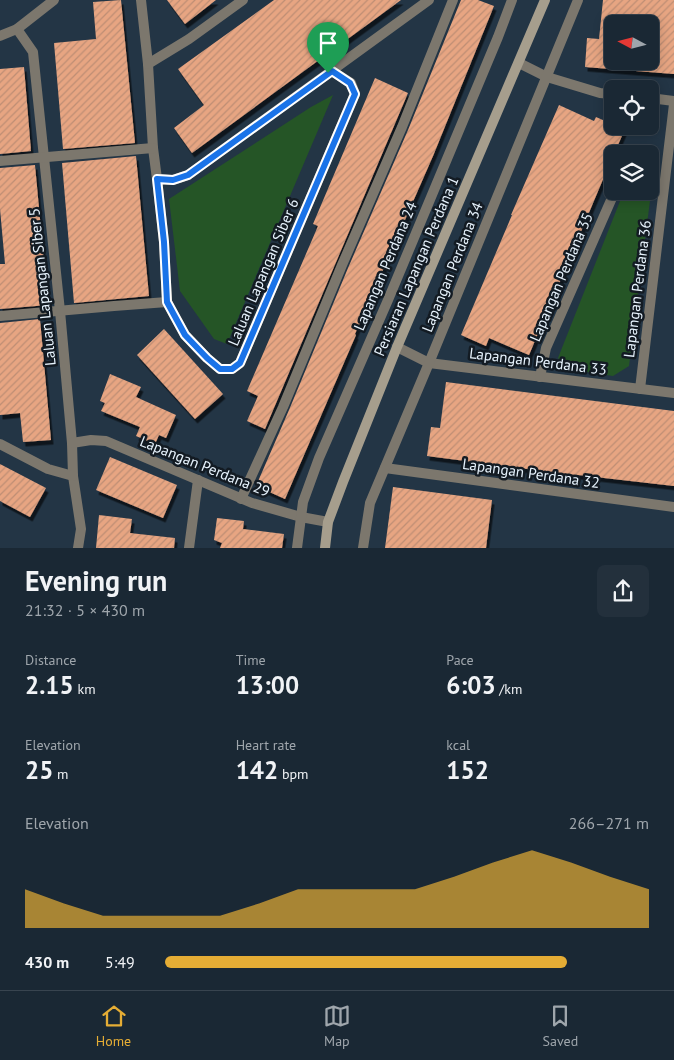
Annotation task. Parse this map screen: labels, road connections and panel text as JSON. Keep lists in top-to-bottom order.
{
  "streets": {
    "street": [
      "Lapangan Perdana 24",
      "Persiaran Lapangan Perdana 1",
      "Lapangan Perdana 34",
      "Laluan Lapangan Siber 6",
      "Lapangan Perdana 35",
      "Laluan Lapangan Siber 5",
      "Lapangan Perdana 36",
      "Lapangan Perdana 33",
      "Lapangan Perdana 29",
      "Lapangan Perdana 32"
    ]
  },
  "crossings": [
    ["Lapangan Perdana 24", "Lapangan Perdana 29"],
    ["Persiaran Lapangan Perdana 1", "Lapangan Perdana 33"],
    ["Persiaran Lapangan Perdana 1", "Lapangan Perdana 29"],
    ["Lapangan Perdana 34", "Lapangan Perdana 33"],
    ["Lapangan Perdana 34", "Lapangan Perdana 32"],
    ["Lapangan Perdana 35", "Lapangan Perdana 33"],
    ["Laluan Lapangan Siber 5", "Lapangan Perdana 29"],
    ["Lapangan Perdana 36", "Lapangan Perdana 33"]
  ],
  "north": "left",
  "page": {
    "heading": ["Evening run", "21:32 · 5 × 430 m"],
    "stats": [
      ["Distance", "2.15 km"],
      ["Time", "13:00"],
      ["Pace", "6:03 /km"],
      ["Elevation", "25 m"],
      ["Heart rate", "142 bpm"],
      ["kcal", "152"]
    ],
    "chart": ["Elevation", "266–271 m"],
    "list": [
      {
        "name": "430 m",
        "note": "5:49"
      }
    ],
    "tabs": ["Home", "Map", "Saved"]
  }
}
